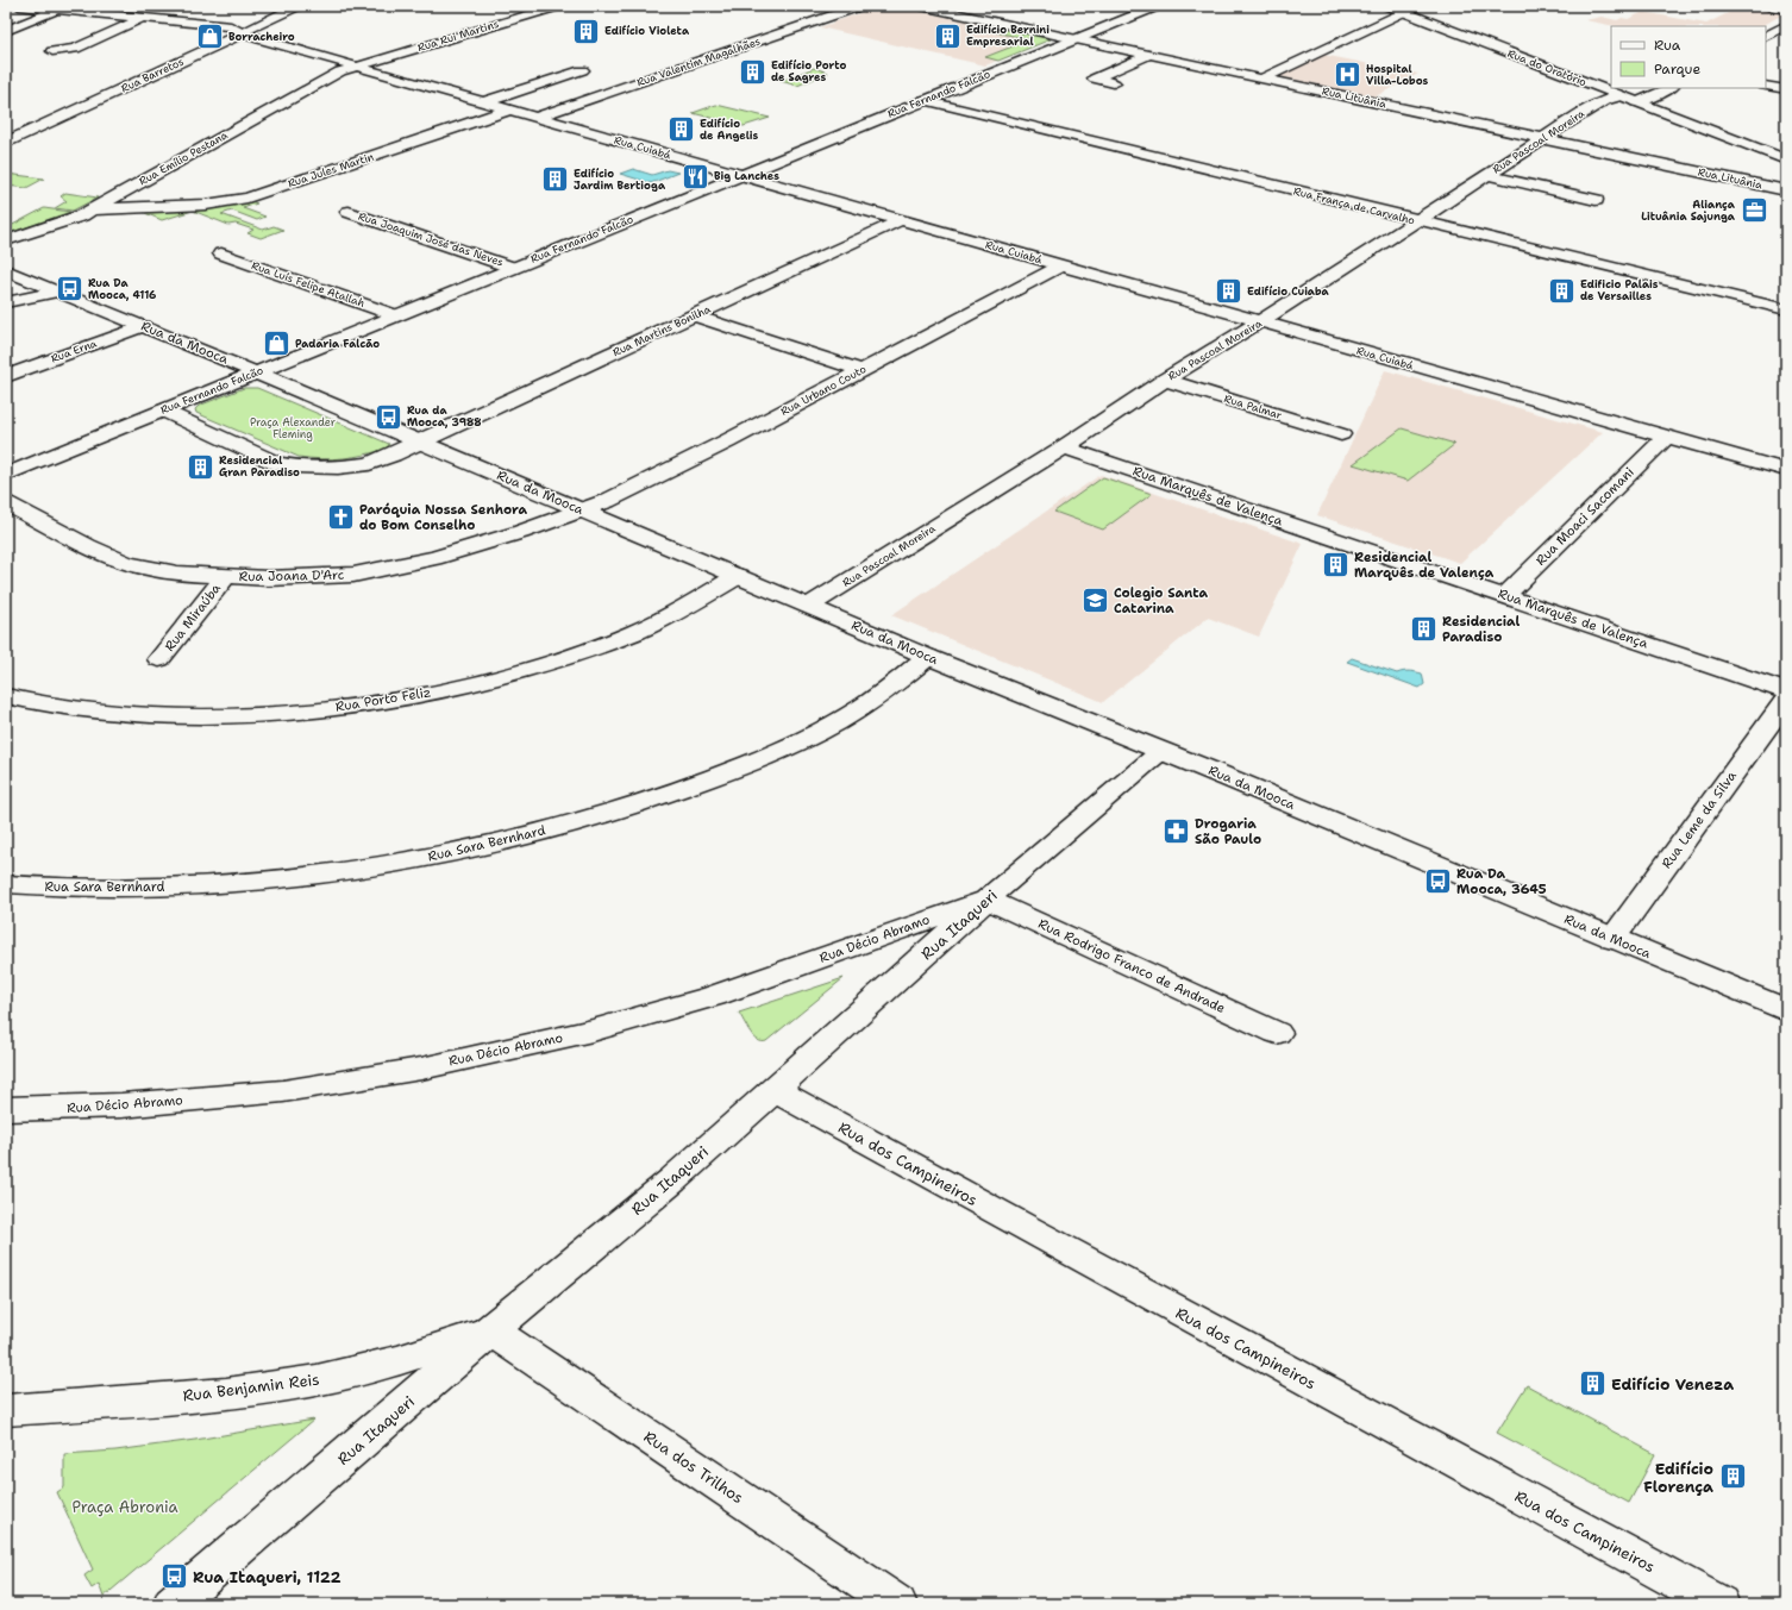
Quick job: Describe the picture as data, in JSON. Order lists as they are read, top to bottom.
{
  "streets": {
    "street": [
      "Rua Rui Martins",
      "Rua Valentim Magalhães",
      "Rua do Oratório",
      "Rua Barretos",
      "Rua Fernando Falcão",
      "Rua Lituânia",
      "Rua Pascoal Moreira",
      "Rua Cuiabá",
      "Rua Emílio Pestana",
      "Rua Jules Martin",
      "Rua França de Carvalho",
      "Rua Joaquim José das Neves",
      "Rua Luís Felipe Atallah",
      "Rua Martins Bonilha",
      "Rua da Mooca",
      "Rua Erna",
      "Rua Urbano Couto",
      "Rua Palmar",
      "Rua Marquês de Valença",
      "Rua Moaci Sacomani",
      "Rua Joana D'Arc",
      "Rua Miraúba",
      "Rua Porto Feliz",
      "Rua Leme da Silva",
      "Rua Sara Bernhard",
      "Rua Itaqueri",
      "Rua Décio Abramo",
      "Rua Rodrigo Franco de Andrade",
      "Rua dos Campineiros",
      "Rua Benjamin Reis",
      "Rua dos Trilhos"
    ]
  },
  "crossings": [
    ["Rua Rui Martins", "Rua Cuiabá"],
    ["Rua Rui Martins", "Rua Emílio Pestana"],
    ["Rua Valentim Magalhães", "Rua Cuiabá"],
    ["Rua do Oratório", "Rua Pascoal Moreira"],
    ["Rua Barretos", "Rua Cuiabá"],
    ["Rua Fernando Falcão", "Rua Lituânia"],
    ["Rua Fernando Falcão", "Rua Cuiabá"],
    ["Rua Fernando Falcão", "Rua França de Carvalho"],
    ["Rua Fernando Falcão", "Rua Joaquim José das Neves"],
    ["Rua Fernando Falcão", "Rua Luís Felipe Atallah"],
    ["Rua Fernando Falcão", "Rua Martins Bonilha"],
    ["Rua Fernando Falcão", "Rua da Mooca"],
    ["Rua Lituânia", "Rua Pascoal Moreira"],
    ["Rua Pascoal Moreira", "Rua Cuiabá"],
    ["Rua Pascoal Moreira", "Rua França de Carvalho"],
    ["Rua Pascoal Moreira", "Rua da Mooca"],
    ["Rua Pascoal Moreira", "Rua Palmar"],
    ["Rua Pascoal Moreira", "Rua Marquês de Valença"],
    ["Rua Cuiabá", "Rua Emílio Pestana"],
    ["Rua Cuiabá", "Rua Jules Martin"],
    ["Rua Cuiabá", "Rua Martins Bonilha"],
    ["Rua Cuiabá", "Rua Urbano Couto"],
    ["Rua Cuiabá", "Rua Moaci Sacomani"],
    ["Rua Emílio Pestana", "Rua Jules Martin"],
    ["Rua Martins Bonilha", "Rua da Mooca"],
    ["Rua da Mooca", "Rua Erna"],
    ["Rua da Mooca", "Rua Urbano Couto"],
    ["Rua da Mooca", "Rua Joana D'Arc"],
    ["Rua da Mooca", "Rua Porto Feliz"],
    ["Rua da Mooca", "Rua Leme da Silva"],
    ["Rua da Mooca", "Rua Sara Bernhard"],
    ["Rua da Mooca", "Rua Itaqueri"],
    ["Rua Urbano Couto", "Rua Joana D'Arc"],
    ["Rua Marquês de Valença", "Rua Moaci Sacomani"],
    ["Rua Joana D'Arc", "Rua Miraúba"],
    ["Rua Itaqueri", "Rua Décio Abramo"],
    ["Rua Itaqueri", "Rua Rodrigo Franco de Andrade"],
    ["Rua Itaqueri", "Rua dos Campineiros"],
    ["Rua Itaqueri", "Rua Benjamin Reis"],
    ["Rua Itaqueri", "Rua dos Trilhos"],
    ["Rua Décio Abramo", "Rua Rodrigo Franco de Andrade"],
    ["Rua Benjamin Reis", "Rua dos Trilhos"]
  ],
  "parks": ["Praça Alexander Fleming", "Praça Abronia"],
  "places": {
    "building": [
      "Edifício Violeta",
      "Edifício Bernini Empresarial",
      "Edifício Porto de Sagres",
      "Edifício de Angelis",
      "Edifício Jardim Bertioga",
      "Edificio Palais de Versailles",
      "Edifício Cuiaba",
      "Residencial Gran Paradiso",
      "Residencial Marquês de Valença",
      "Residencial Paradiso",
      "Edifício Veneza",
      "Edifício Florença"
    ],
    "shop": ["Borracheiro", "Padaria Falcão"],
    "hospital": ["Hospital Villa-Lobos"],
    "restaurant": ["Big Lanches"],
    "office": ["Aliança Lituânia Sajunga"],
    "bus stop": [
      "Rua Da Mooca, 4116",
      "Rua da Mooca, 3988",
      "Rua Da Mooca, 3645",
      "Rua Itaqueri, 1122"
    ],
    "church": ["Paróquia Nossa Senhora do Bom Conselho"],
    "school or university": ["Colegio Santa Catarina"],
    "pharmacy": ["Drogaria São Paulo"]
  },
  "legend": ["Rua", "Parque"]
}
